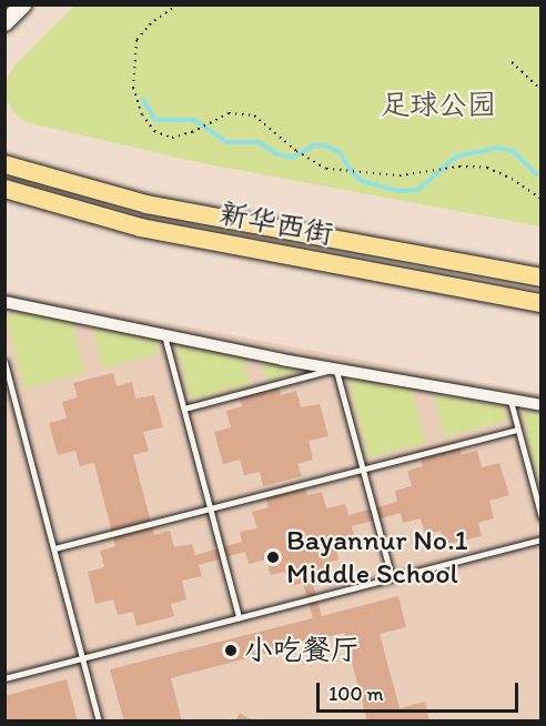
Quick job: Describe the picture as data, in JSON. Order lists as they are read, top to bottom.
{
  "streets": {
    "main road": ["新华西街"]
  },
  "parks": ["足球公园"],
  "places": ["Bayannur No.1 Middle School", "小吃餐厅"],
  "scale_bar": "100 m"
}
